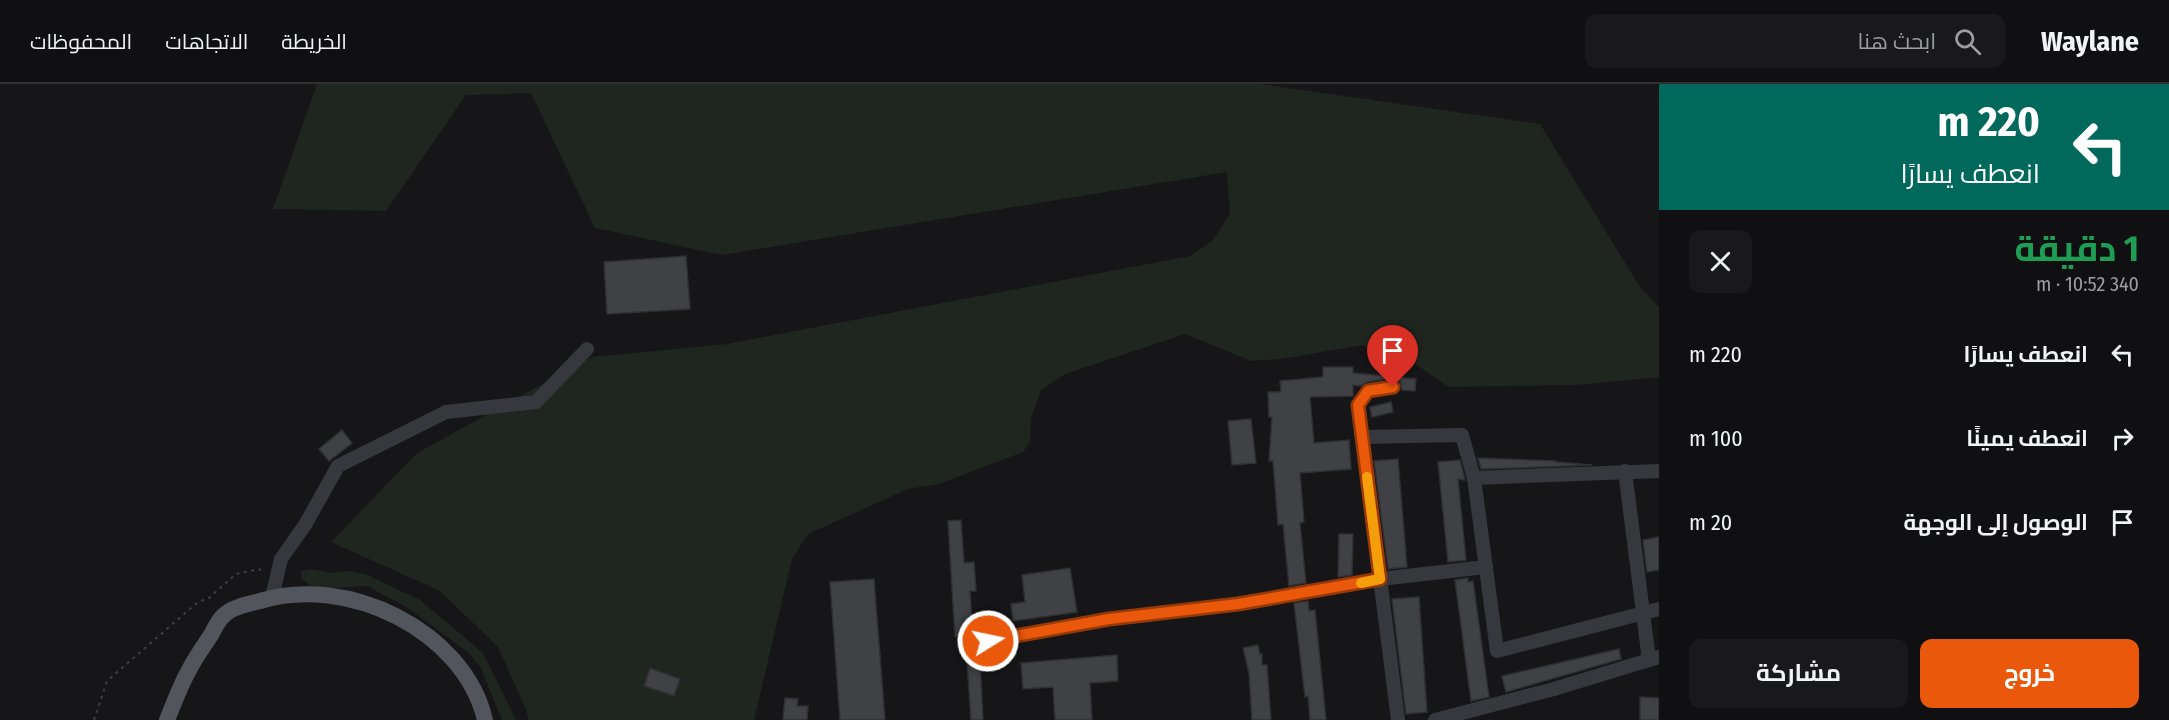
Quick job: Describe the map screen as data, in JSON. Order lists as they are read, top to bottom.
{
  "page": {
    "header": "Waylane",
    "search": "ابحث هنا",
    "nav": ["الخريطة", "الاتجاهات", "المحفوظات"],
    "turn": ["220 m", "انعطف يسارًا"],
    "heading": ["1 دقيقة", "340 m · 10:52"],
    "list": [
      {
        "name": "انعطف يسارًا",
        "value": "220 m"
      },
      {
        "name": "انعطف يمينًا",
        "value": "100 m"
      },
      {
        "name": "الوصول إلى الوجهة",
        "value": "20 m"
      }
    ],
    "buttons": ["خروج", "مشاركة"]
  }
}
